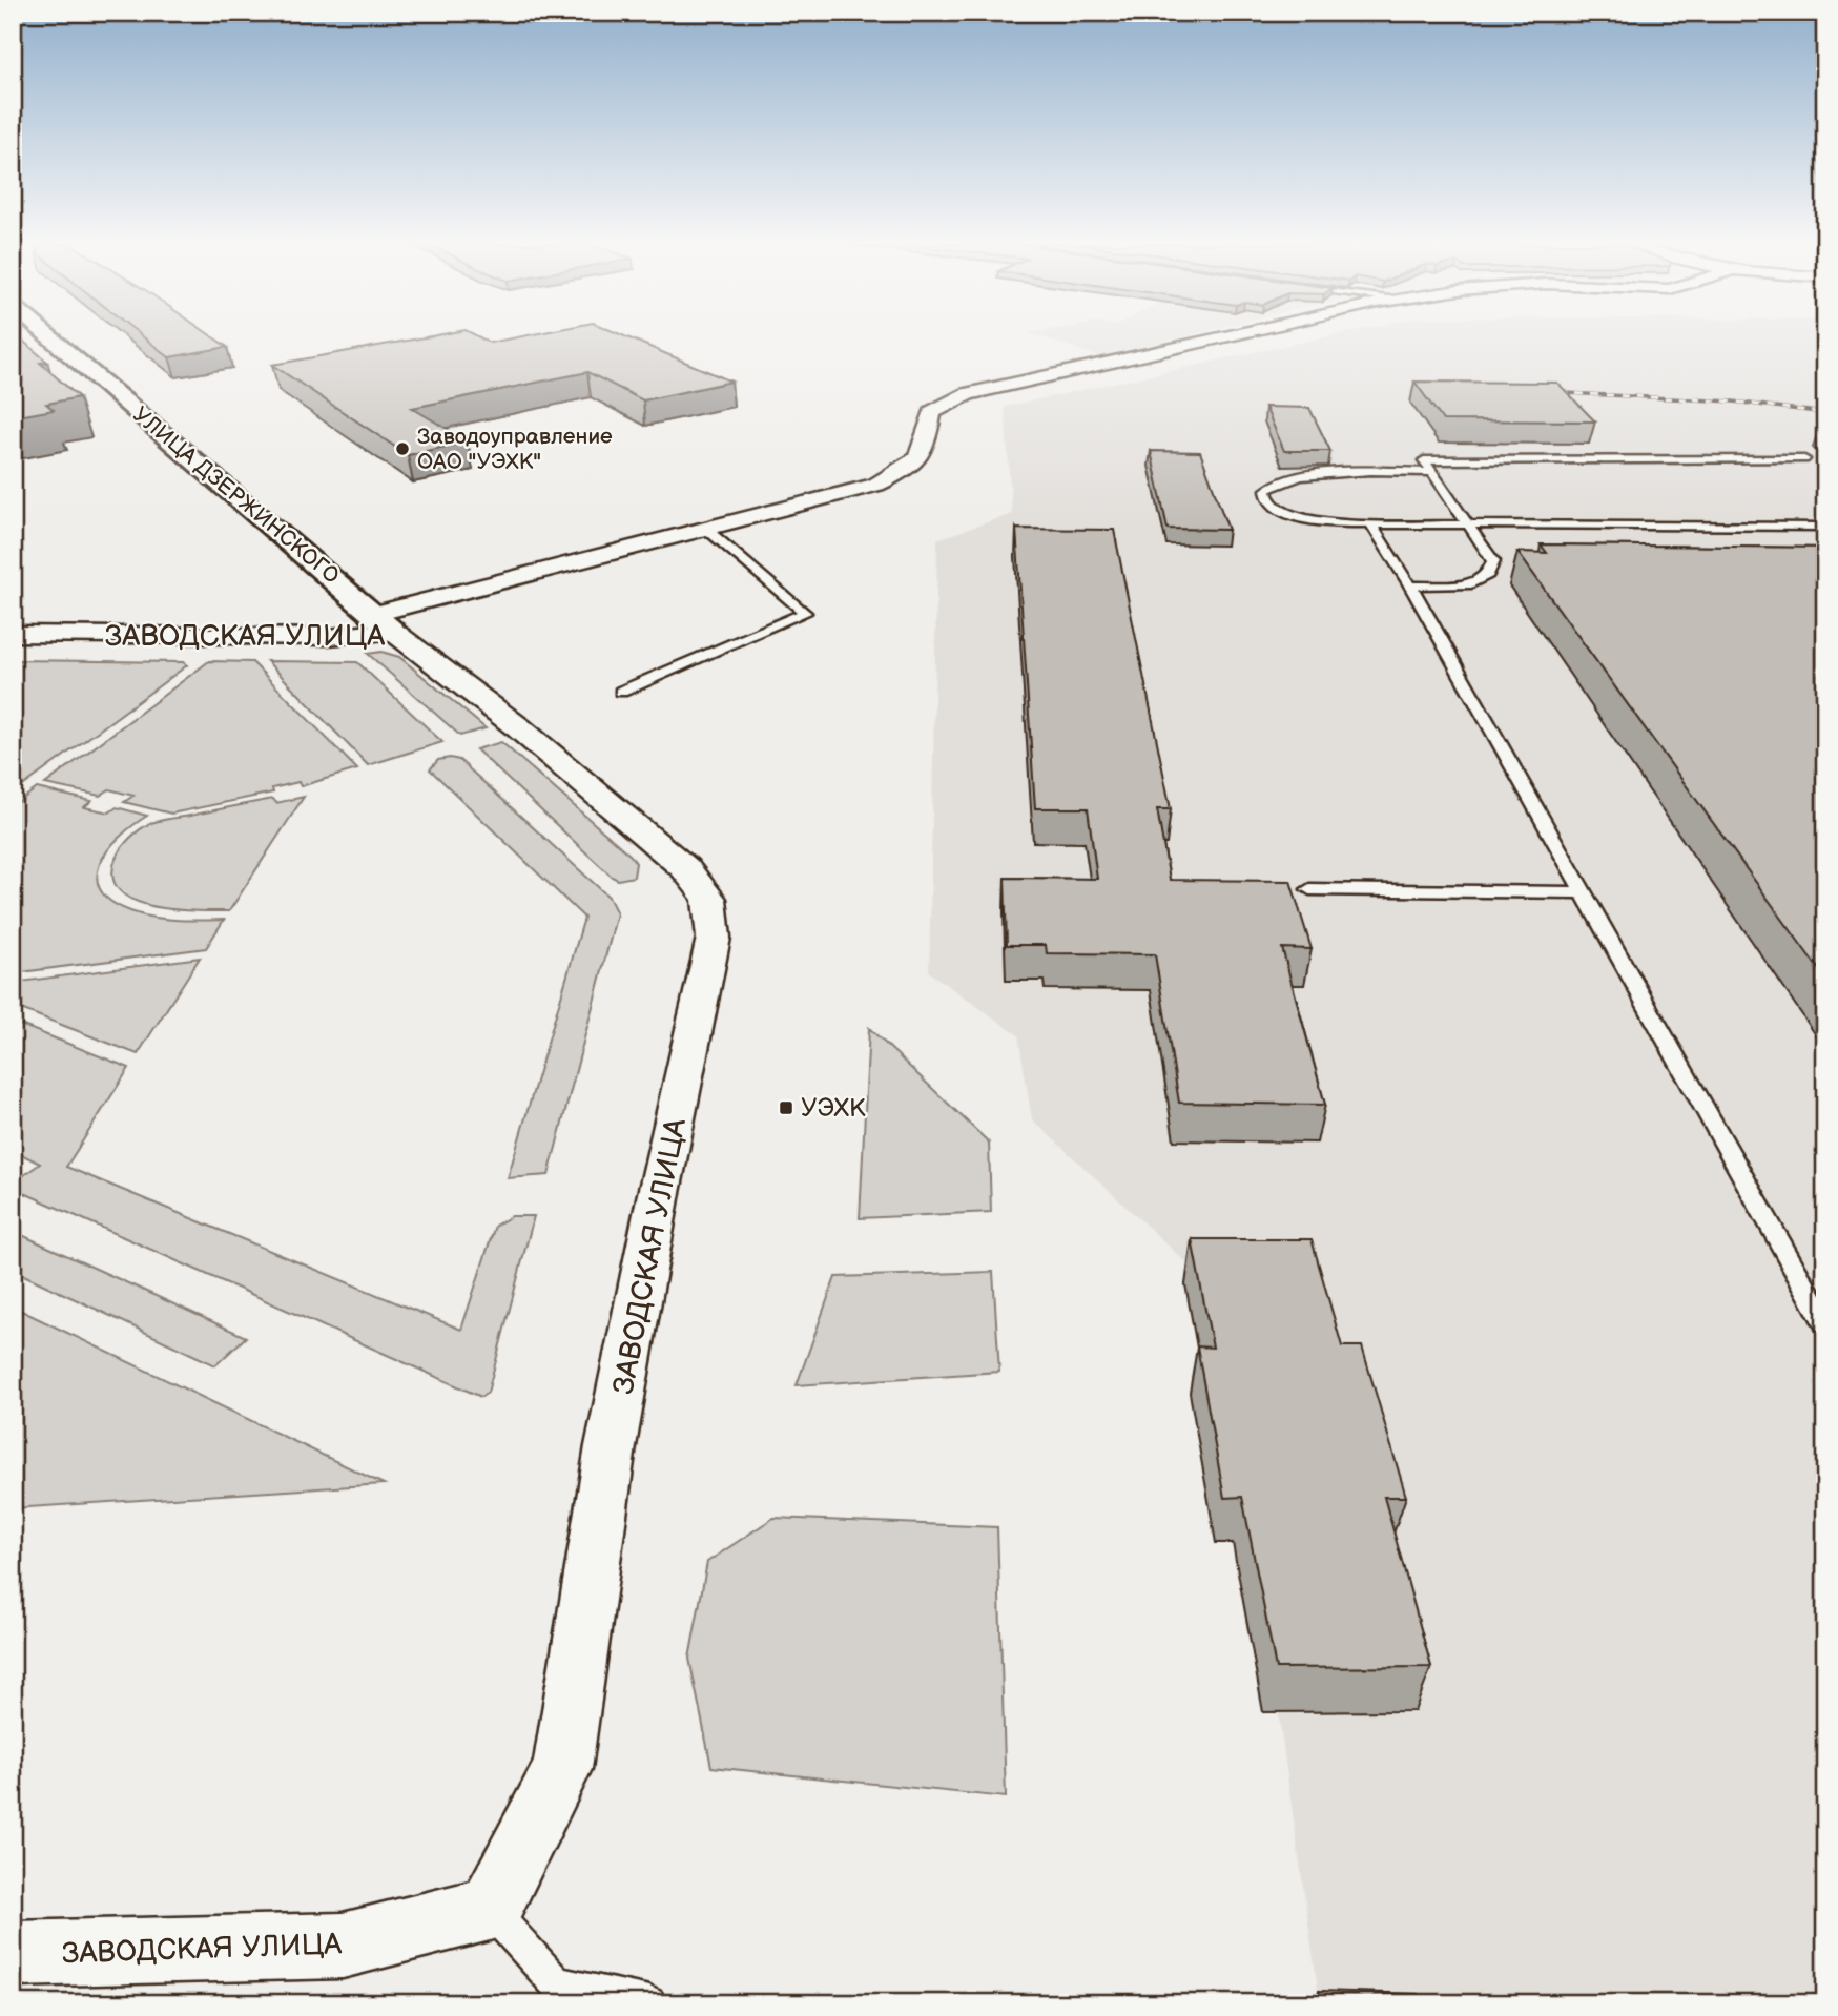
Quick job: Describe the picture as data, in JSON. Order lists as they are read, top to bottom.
{
  "streets": {
    "street": ["УЛИЦА ДЗЕРЖИНСКОГО", "ЗАВОДСКАЯ УЛИЦА"]
  },
  "crossings": [
    ["УЛИЦА ДЗЕРЖИНСКОГО", "ЗАВОДСКАЯ УЛИЦА"]
  ],
  "places": {
    "other": ["Заводоуправление ОАО \"УЭХК\""],
    "transit": ["УЭХК"]
  }
}
